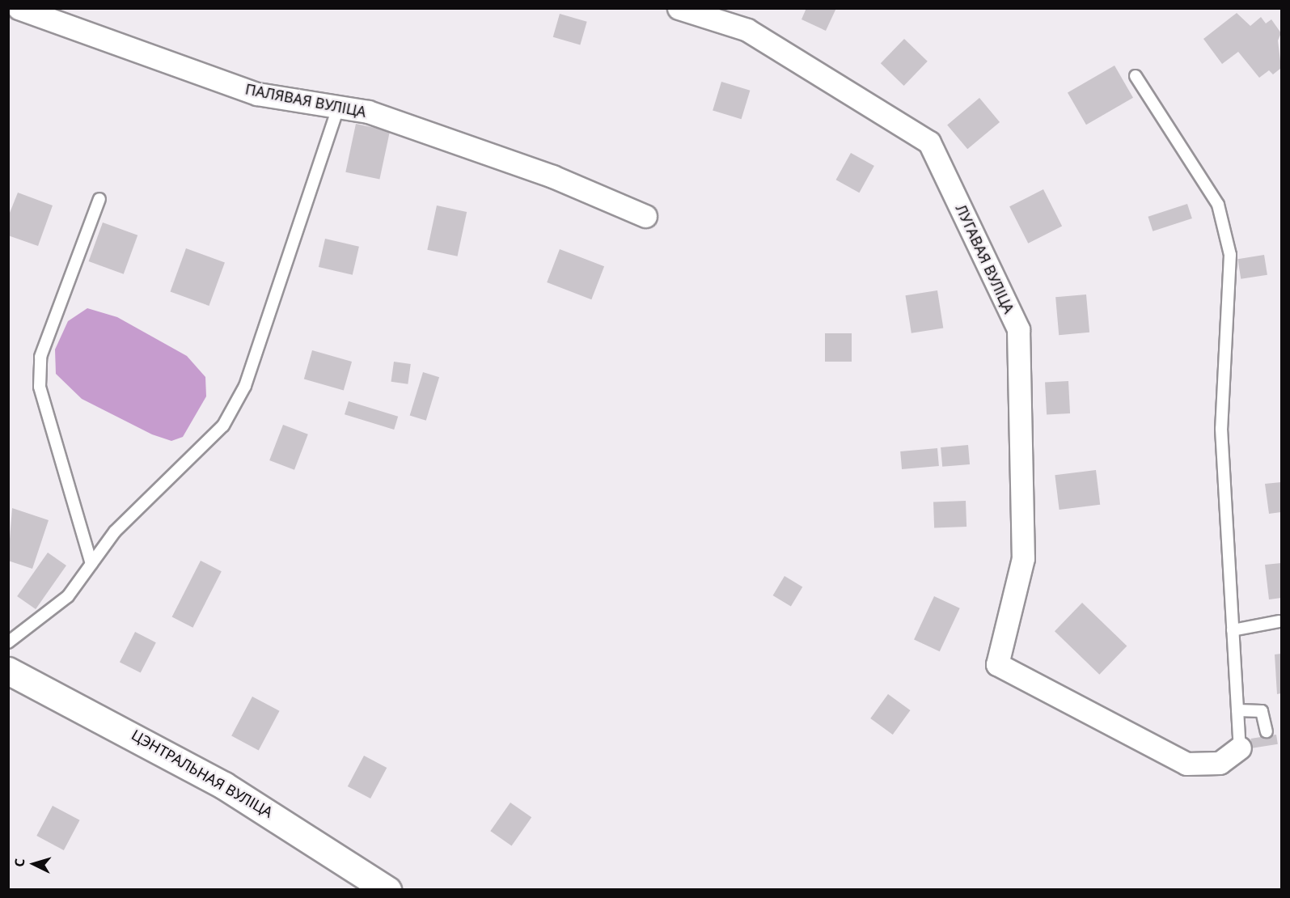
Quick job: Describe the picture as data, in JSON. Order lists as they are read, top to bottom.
{
  "streets": {
    "street": ["ПАЛЯВАЯ ВУЛІЦА", "ЛУГАВАЯ ВУЛІЦА", "ЦЭНТРАЛЬНАЯ ВУЛІЦА"]
  },
  "north": "left"
}
